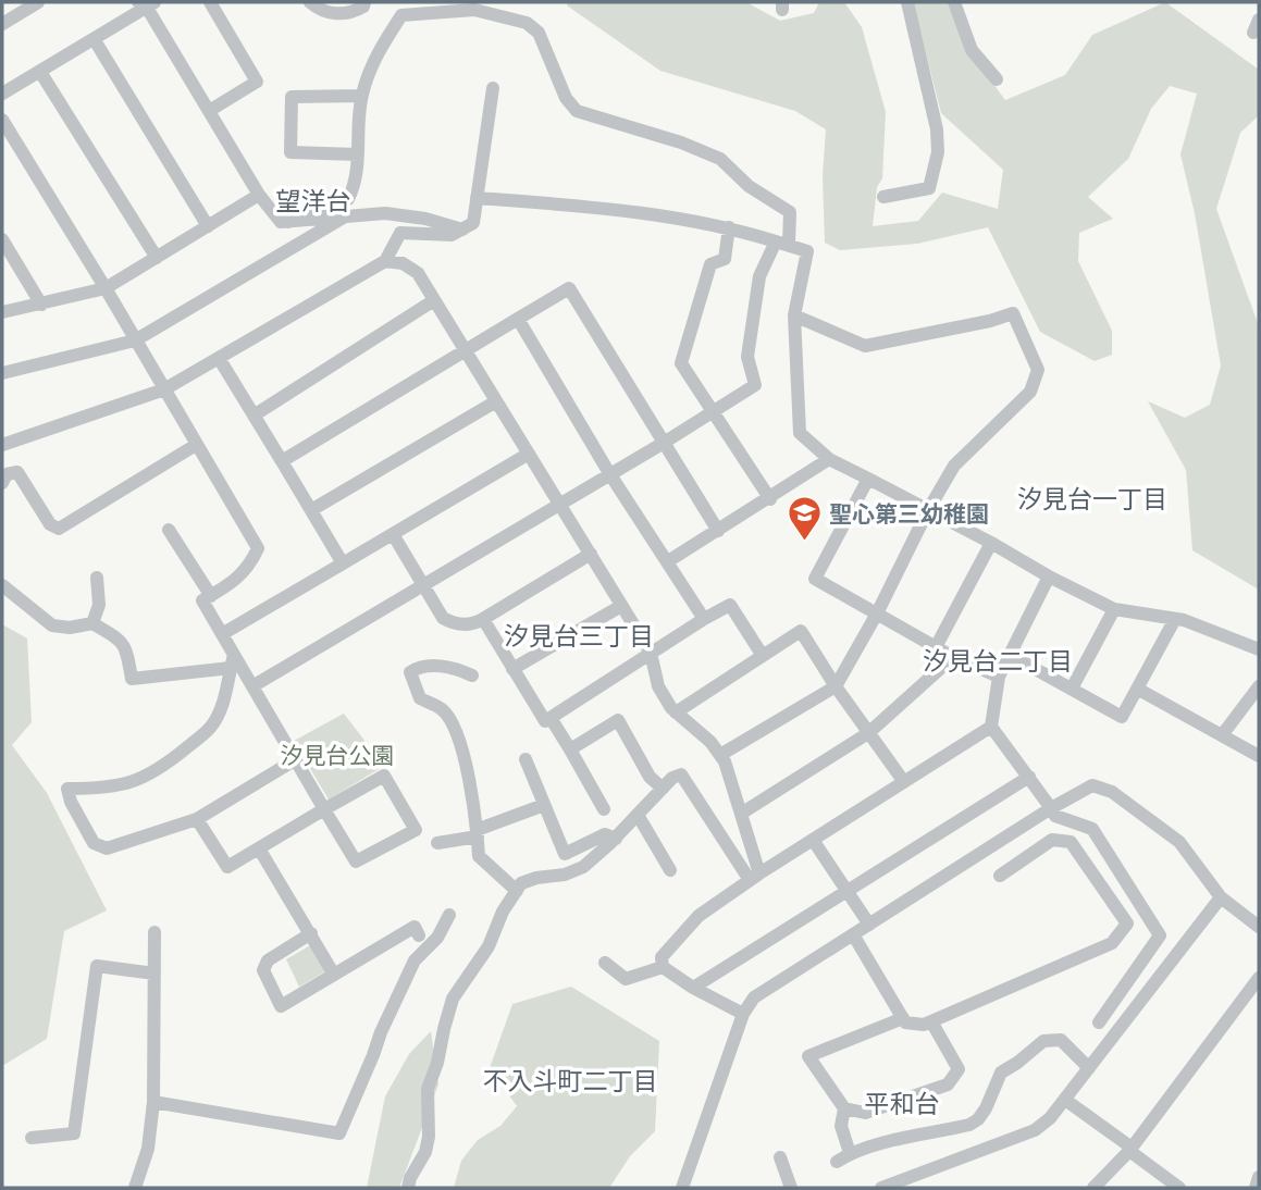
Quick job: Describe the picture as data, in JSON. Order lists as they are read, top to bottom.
{
  "districts": [
    "望洋台",
    "汐見台一丁目",
    "汐見台三丁目",
    "汐見台二丁目",
    "不入斗町二丁目",
    "平和台"
  ],
  "parks": ["汐見台公園"],
  "places": {
    "school or university": ["聖心第三幼稚園"]
  }
}
